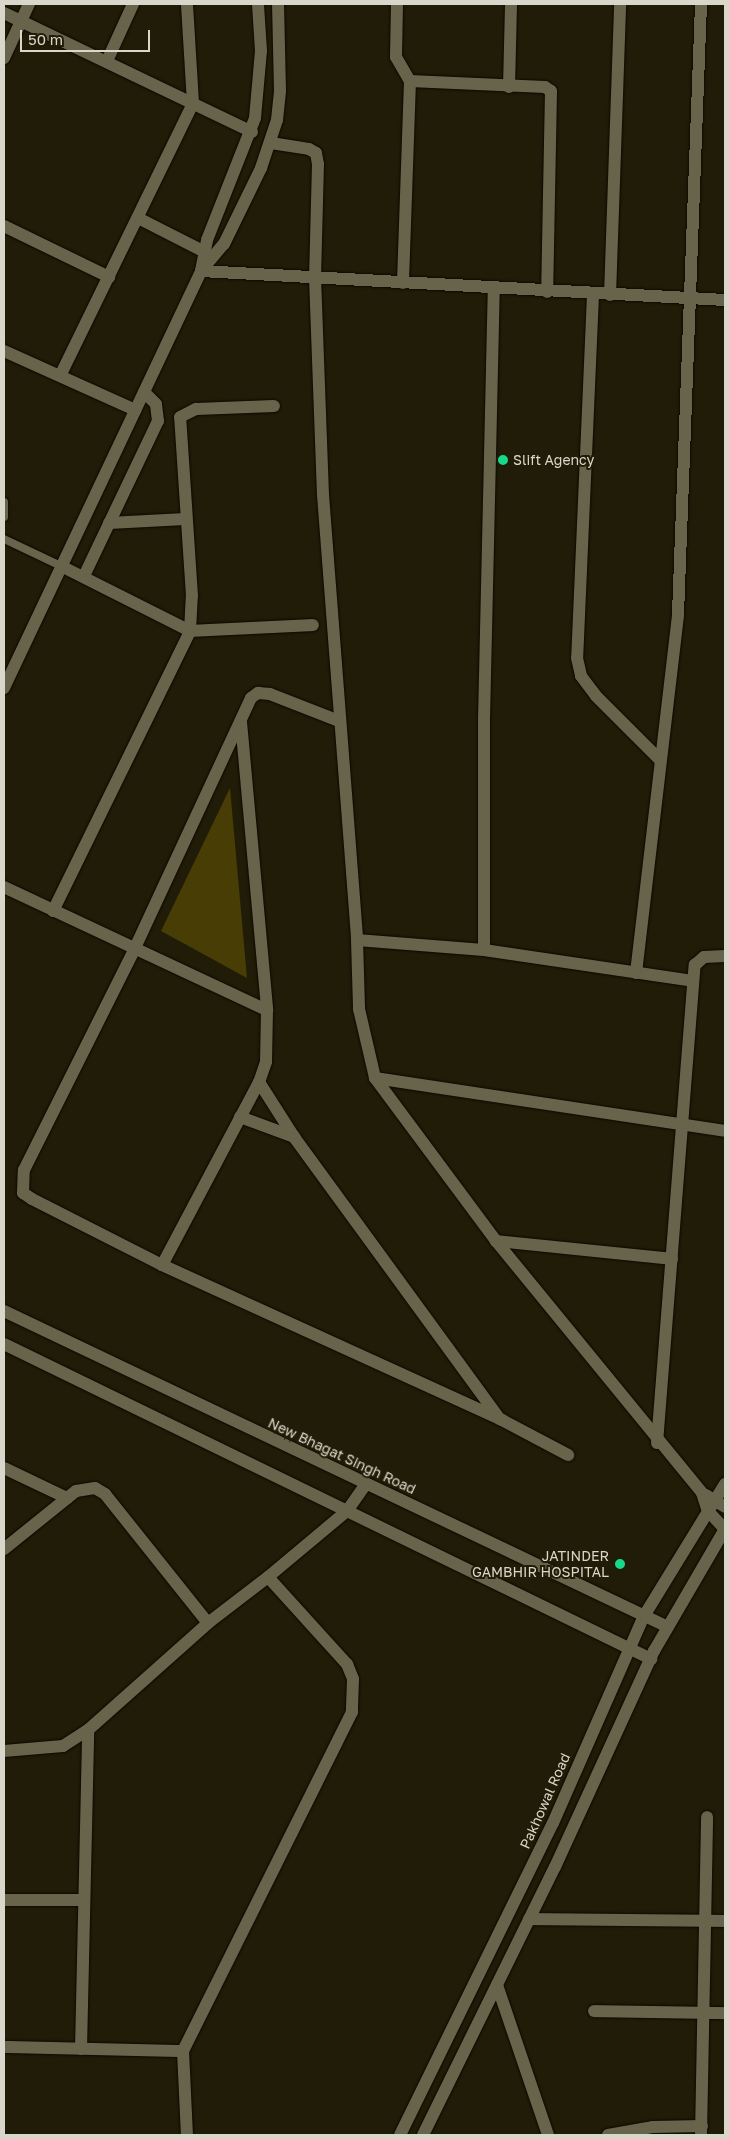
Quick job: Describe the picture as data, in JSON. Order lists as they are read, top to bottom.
{
  "streets": {
    "street": ["New Bhagat Singh Road", "Pakhowal Road"]
  },
  "crossings": [
    ["New Bhagat Singh Road", "Pakhowal Road"]
  ],
  "places": ["Slift Agency", "JATINDER GAMBHIR HOSPITAL"],
  "scale_bar": "50 m"
}
